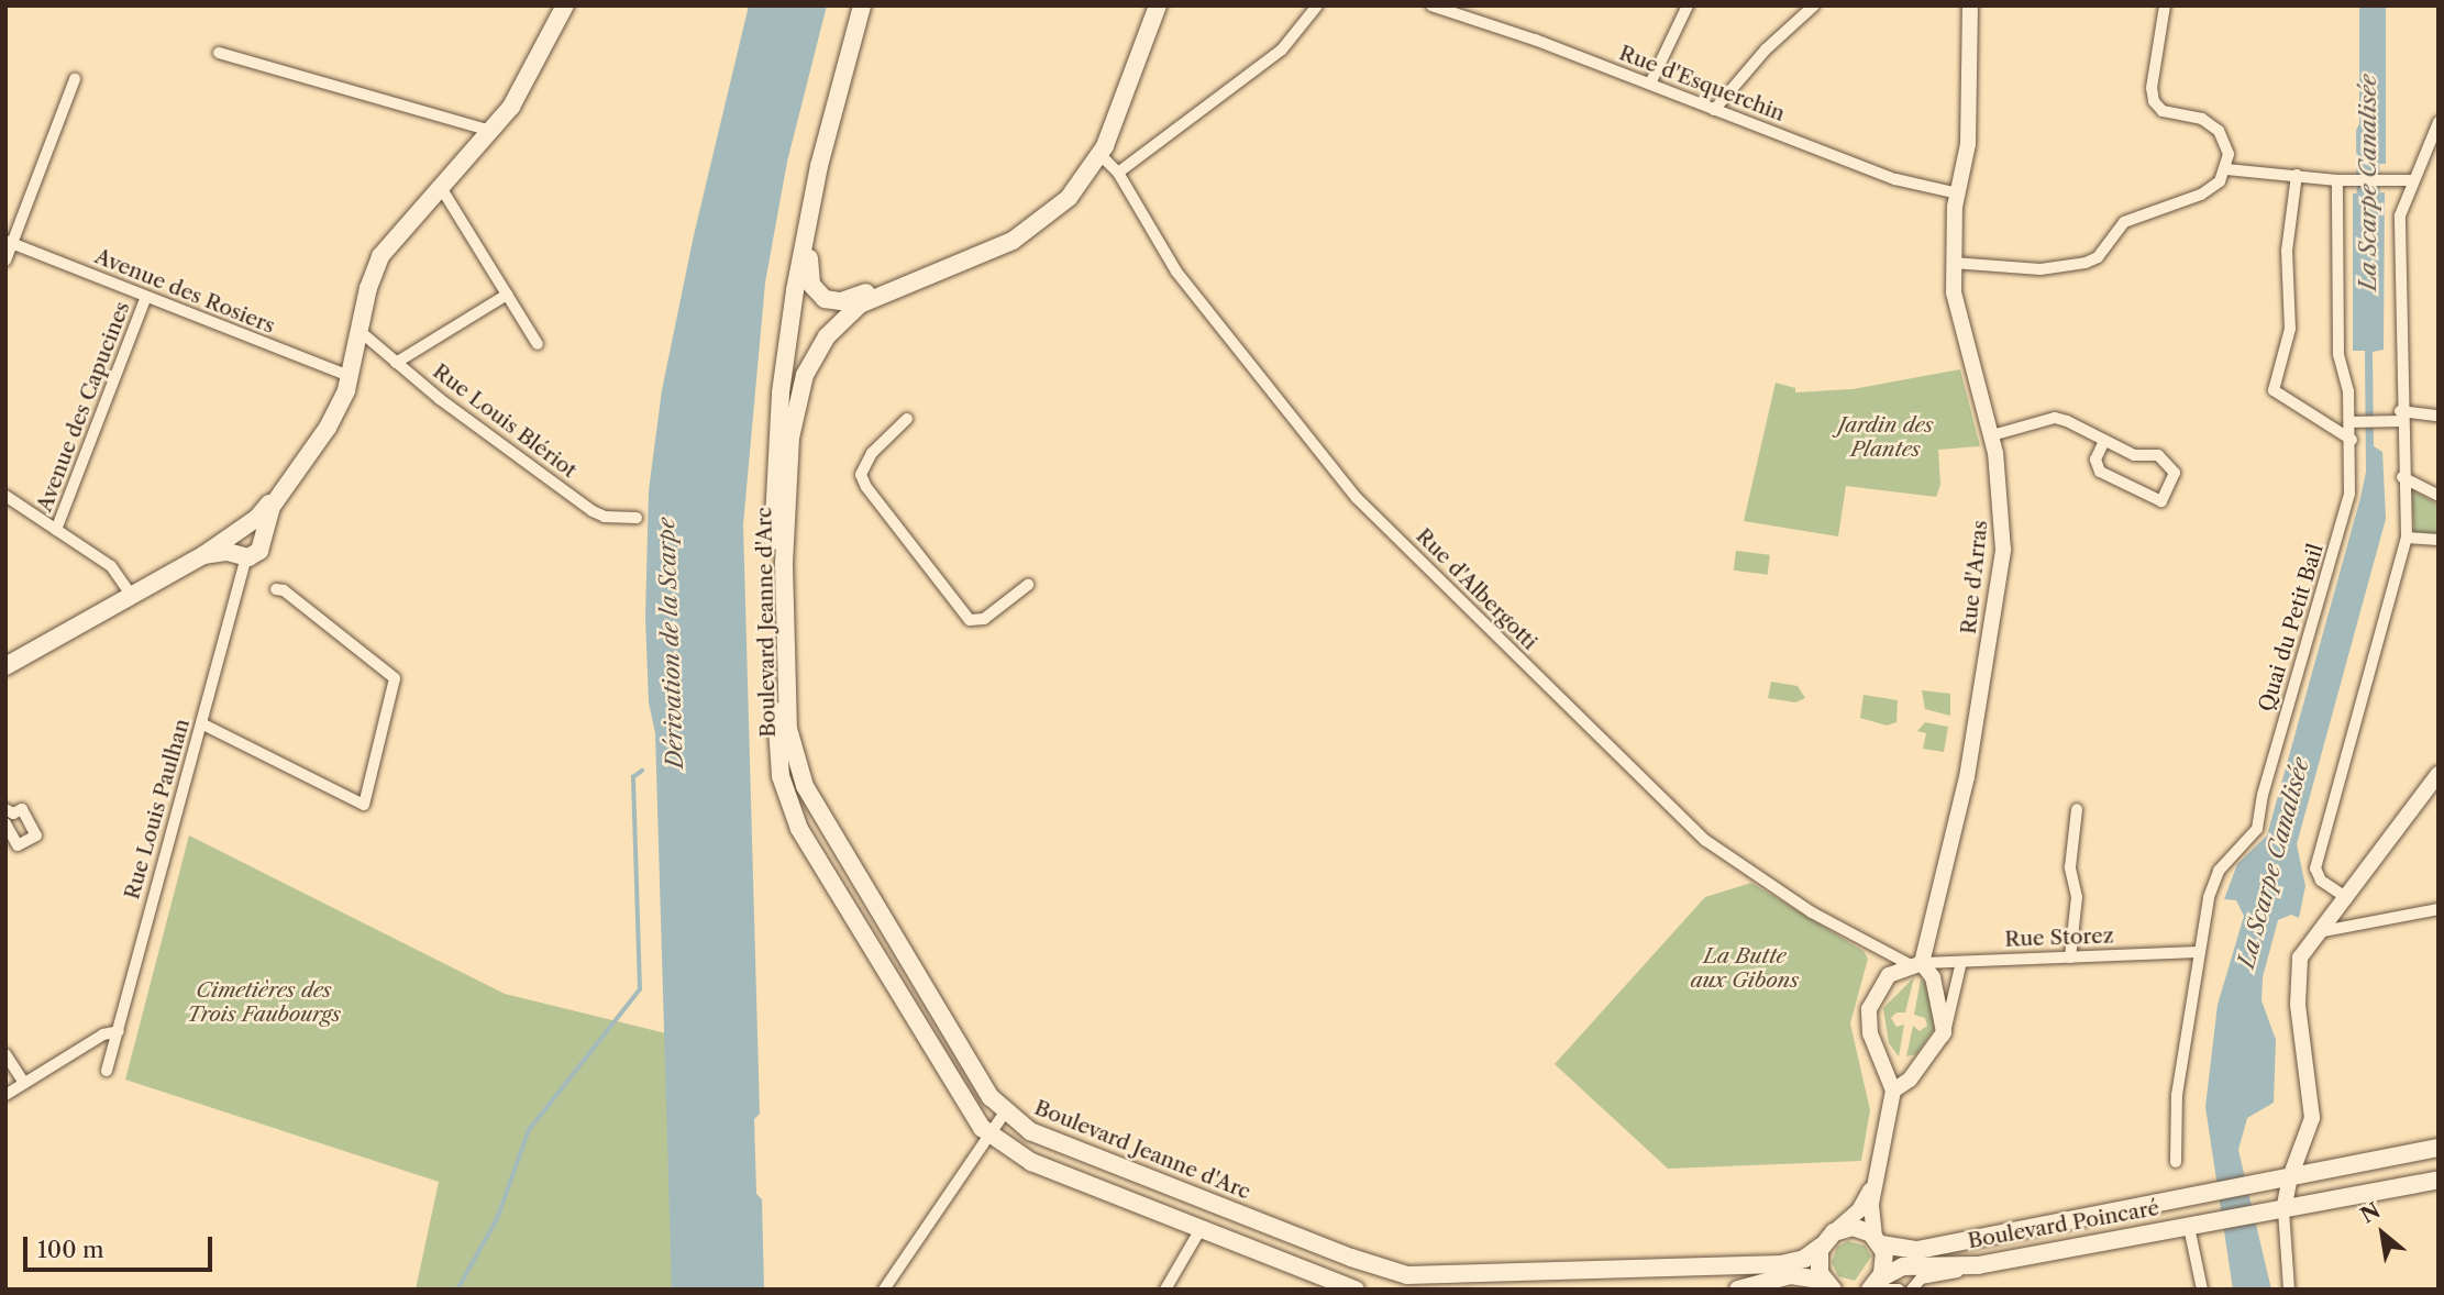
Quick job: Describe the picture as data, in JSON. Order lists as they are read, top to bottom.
{
  "streets": {
    "main road": ["Boulevard Jeanne d'Arc", "Boulevard Poincaré"],
    "street": [
      "Rue d'Esquerchin",
      "Avenue des Rosiers",
      "Avenue des Capucines",
      "Rue Louis Blériot",
      "Rue d'Arras",
      "Rue d'Albergotti",
      "Quai du Petit Bail",
      "Rue Louis Paulhan",
      "Rue Storez"
    ]
  },
  "crossings": [
    ["Rue d'Esquerchin", "Rue d'Arras"],
    ["Avenue des Rosiers", "Avenue des Capucines"],
    ["Rue d'Arras", "Rue d'Albergotti"],
    ["Rue d'Arras", "Rue Storez"],
    ["Rue d'Albergotti", "Boulevard Jeanne d'Arc"],
    ["Rue d'Albergotti", "Rue Storez"],
    ["Quai du Petit Bail", "Rue Storez"]
  ],
  "water": ["La Scarpe Canalisée", "Dérivation de la Scarpe"],
  "parks": ["Jardin des Plantes", "La Butte aux Gibons", "Cimetières des Trois Faubourgs"],
  "scale_bar": "100 m",
  "north": "top left"
}
